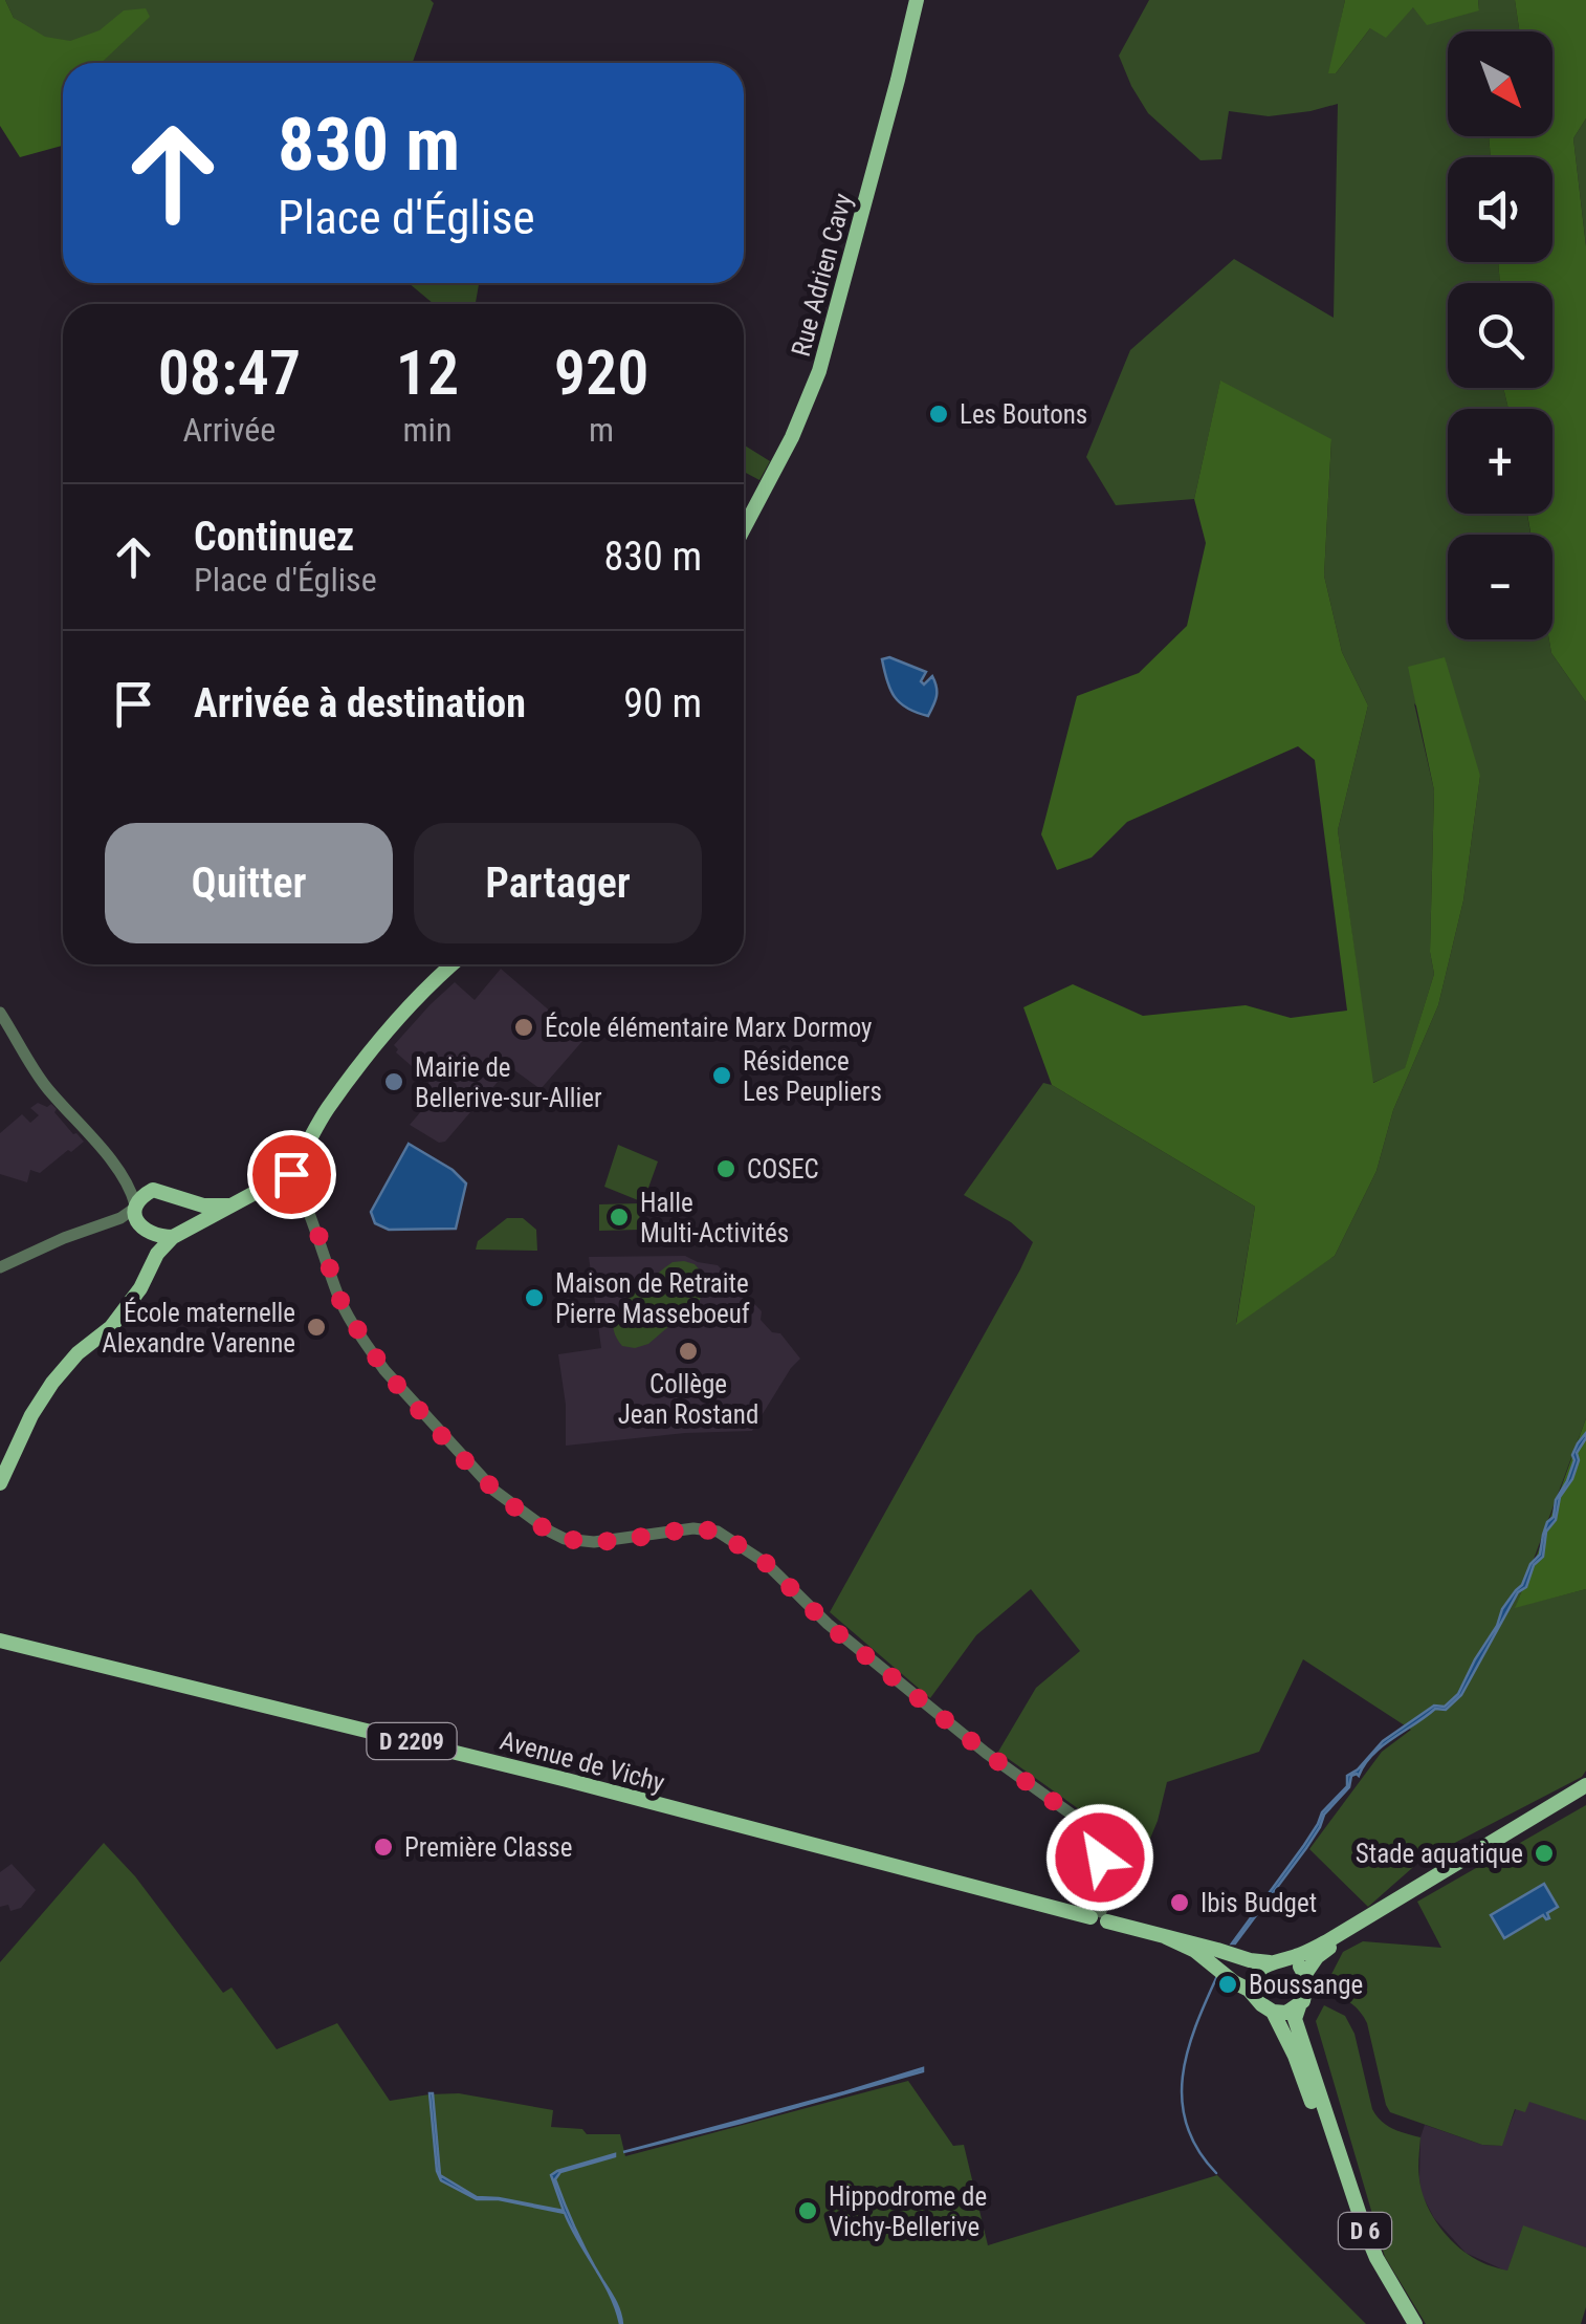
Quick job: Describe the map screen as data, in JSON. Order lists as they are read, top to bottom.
{
  "streets": {
    "main road": [
      "Rue Adrien Cavy",
      "D 2209",
      "Avenue de Vichy",
      "D 6"
    ]
  },
  "crossings": [
    ["Avenue de Vichy", "D 6"]
  ],
  "places": [
    "Les Boutons",
    "École élémentaire Marx Dormoy",
    "Résidence Les Peupliers",
    "Mairie de Bellerive-sur-Allier",
    "COSEC",
    "Halle Multi-Activités",
    "Maison de Retraite Pierre Masseboeuf",
    "École maternelle Alexandre Varenne",
    "Collège Jean Rostand",
    "Première Classe",
    "Stade aquatique",
    "Ibis Budget",
    "Boussange",
    "Hippodrome de Vichy-Bellerive"
  ],
  "north": "bottom right",
  "page": {
    "map_buttons": ["+", "−"],
    "turn": ["830 m", "Place d'Église"],
    "eta": [
      "08:47",
      "Arrivée",
      "12",
      "min",
      "920",
      "m"
    ],
    "list": [
      {
        "name": "Continuez",
        "note": "Place d'Église",
        "value": "830 m"
      },
      {
        "name": "Arrivée à destination",
        "value": "90 m"
      }
    ],
    "buttons": ["Quitter", "Partager"]
  }
}
